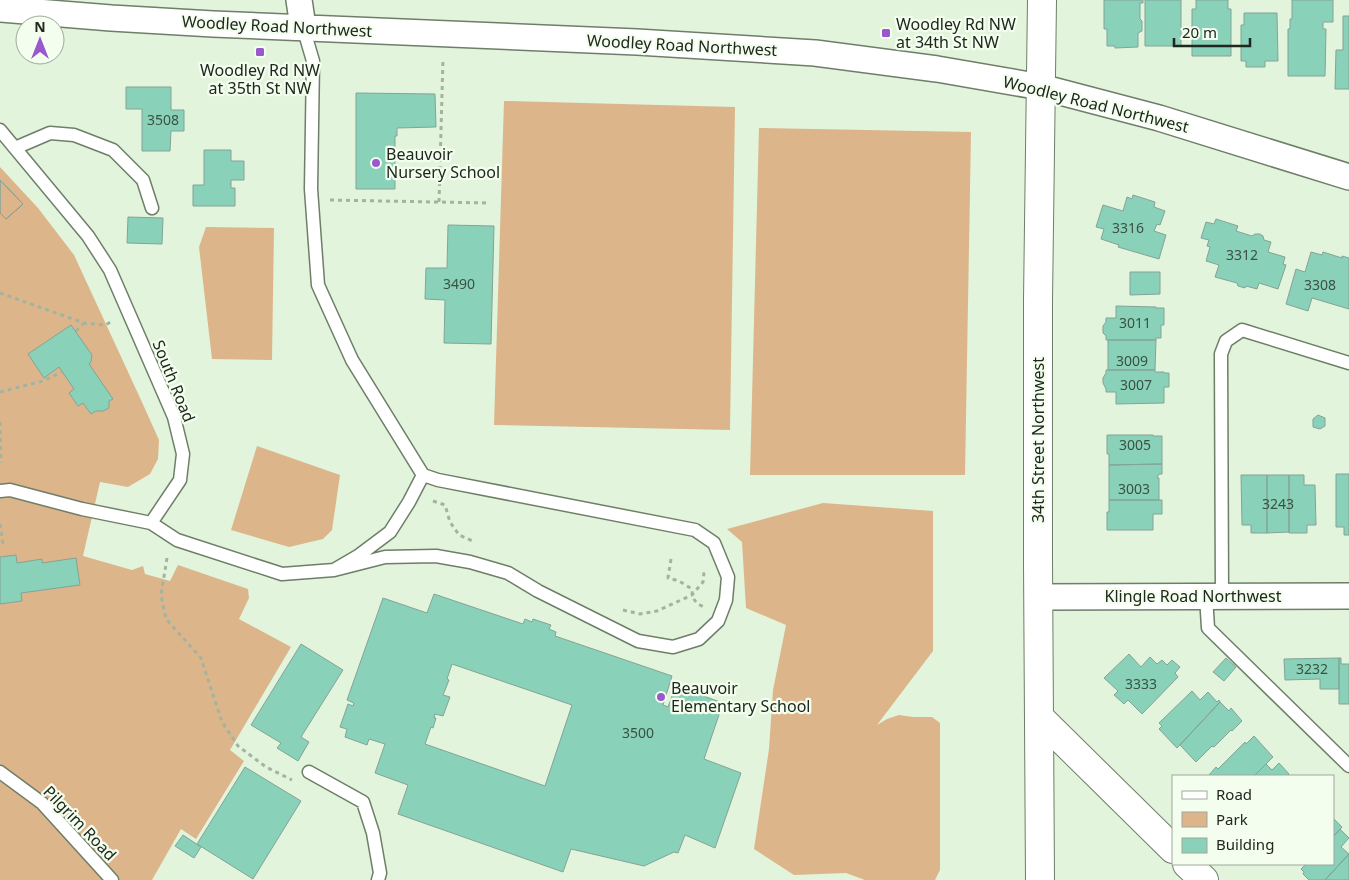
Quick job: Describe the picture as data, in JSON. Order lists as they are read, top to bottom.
{
  "streets": {
    "main road": ["34th Street Northwest"],
    "street": ["Woodley Road Northwest", "Klingle Road Northwest"],
    "lane": ["South Road", "Pilgrim Road"]
  },
  "crossings": [
    ["Woodley Road Northwest", "34th Street Northwest"],
    ["34th Street Northwest", "Klingle Road Northwest"]
  ],
  "places": {
    "transit": ["Woodley Rd NW at 34th St NW", "Woodley Rd NW at 35th St NW"],
    "other": ["Beauvoir Nursery School", "Beauvoir Elementary School"]
  },
  "house_numbers": [
    "3508",
    "3316",
    "3312",
    "3490",
    "3308",
    "3011",
    "3009",
    "3007",
    "3005",
    "3003",
    "3243",
    "3232",
    "3333",
    "3500"
  ],
  "legend": ["Road", "Park", "Building"],
  "scale_bar": "20 m",
  "north": "top"
}
